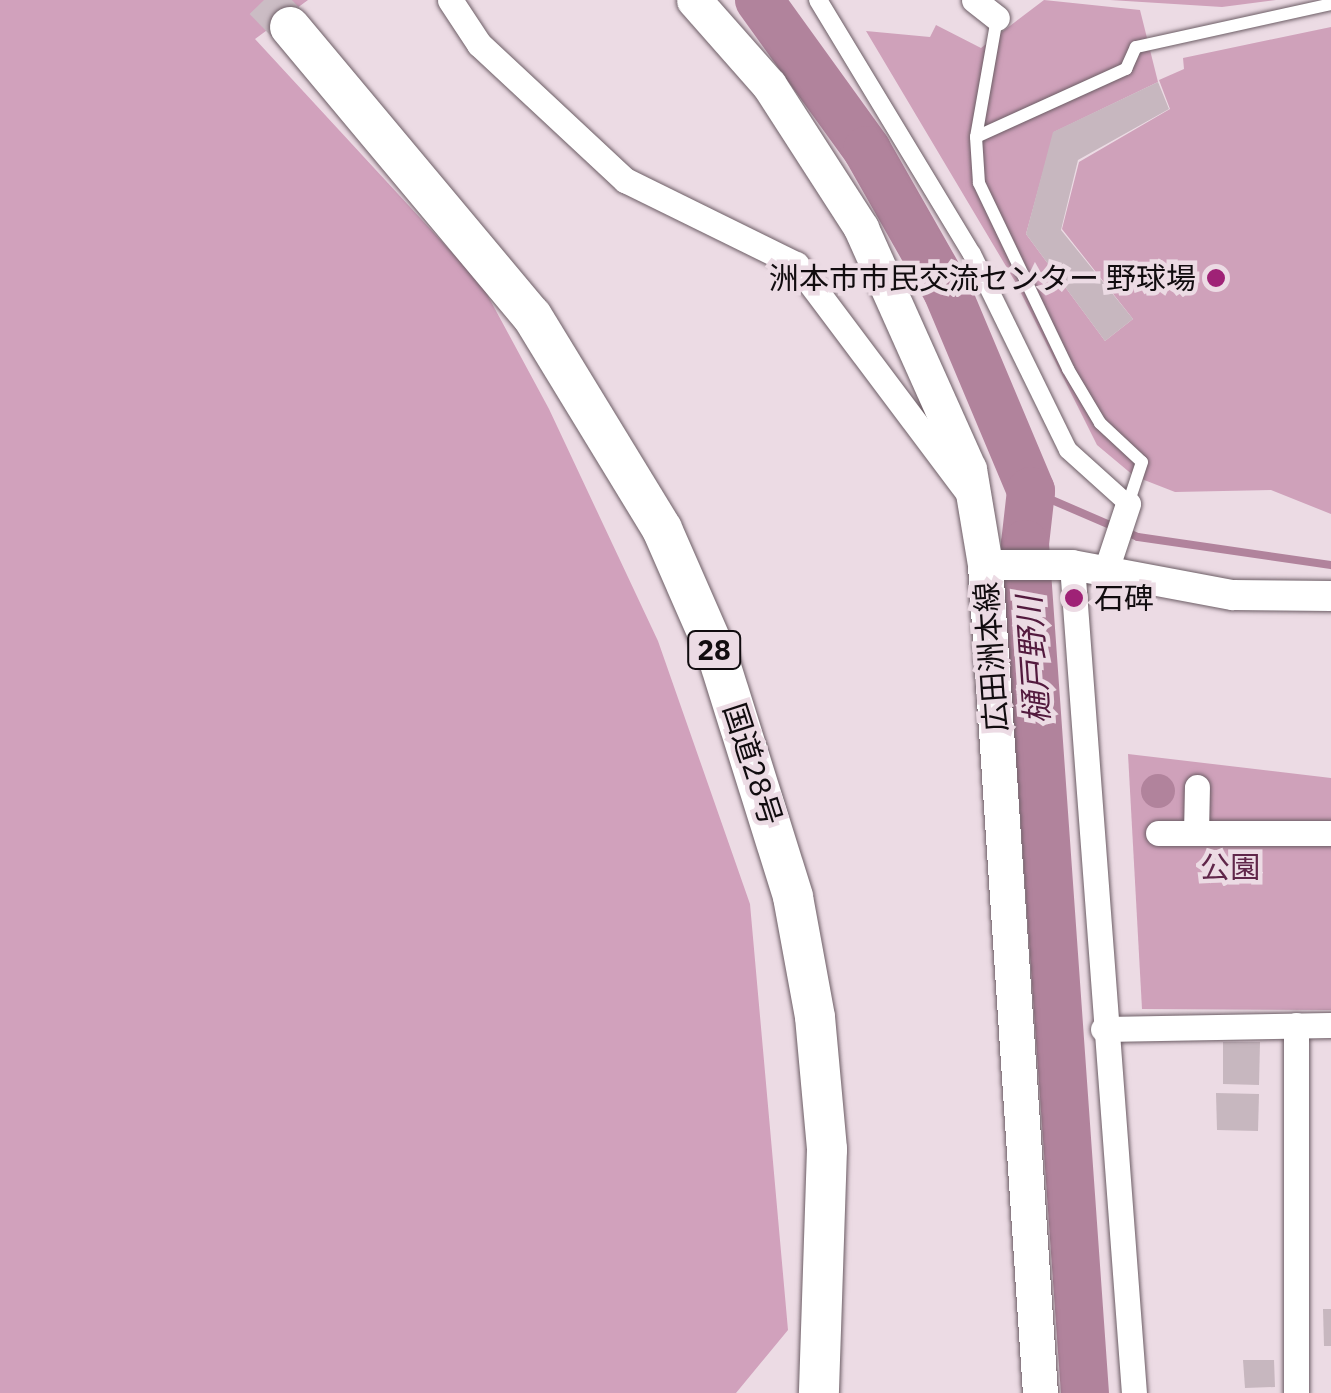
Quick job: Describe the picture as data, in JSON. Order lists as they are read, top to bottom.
{
  "streets": {
    "highway": ["28", "国道28号"],
    "main road": ["広田洲本線"]
  },
  "water": ["樋戸野川"],
  "parks": ["公園"],
  "places": ["洲本市市民交流センター 野球場", "石碑"]
}
